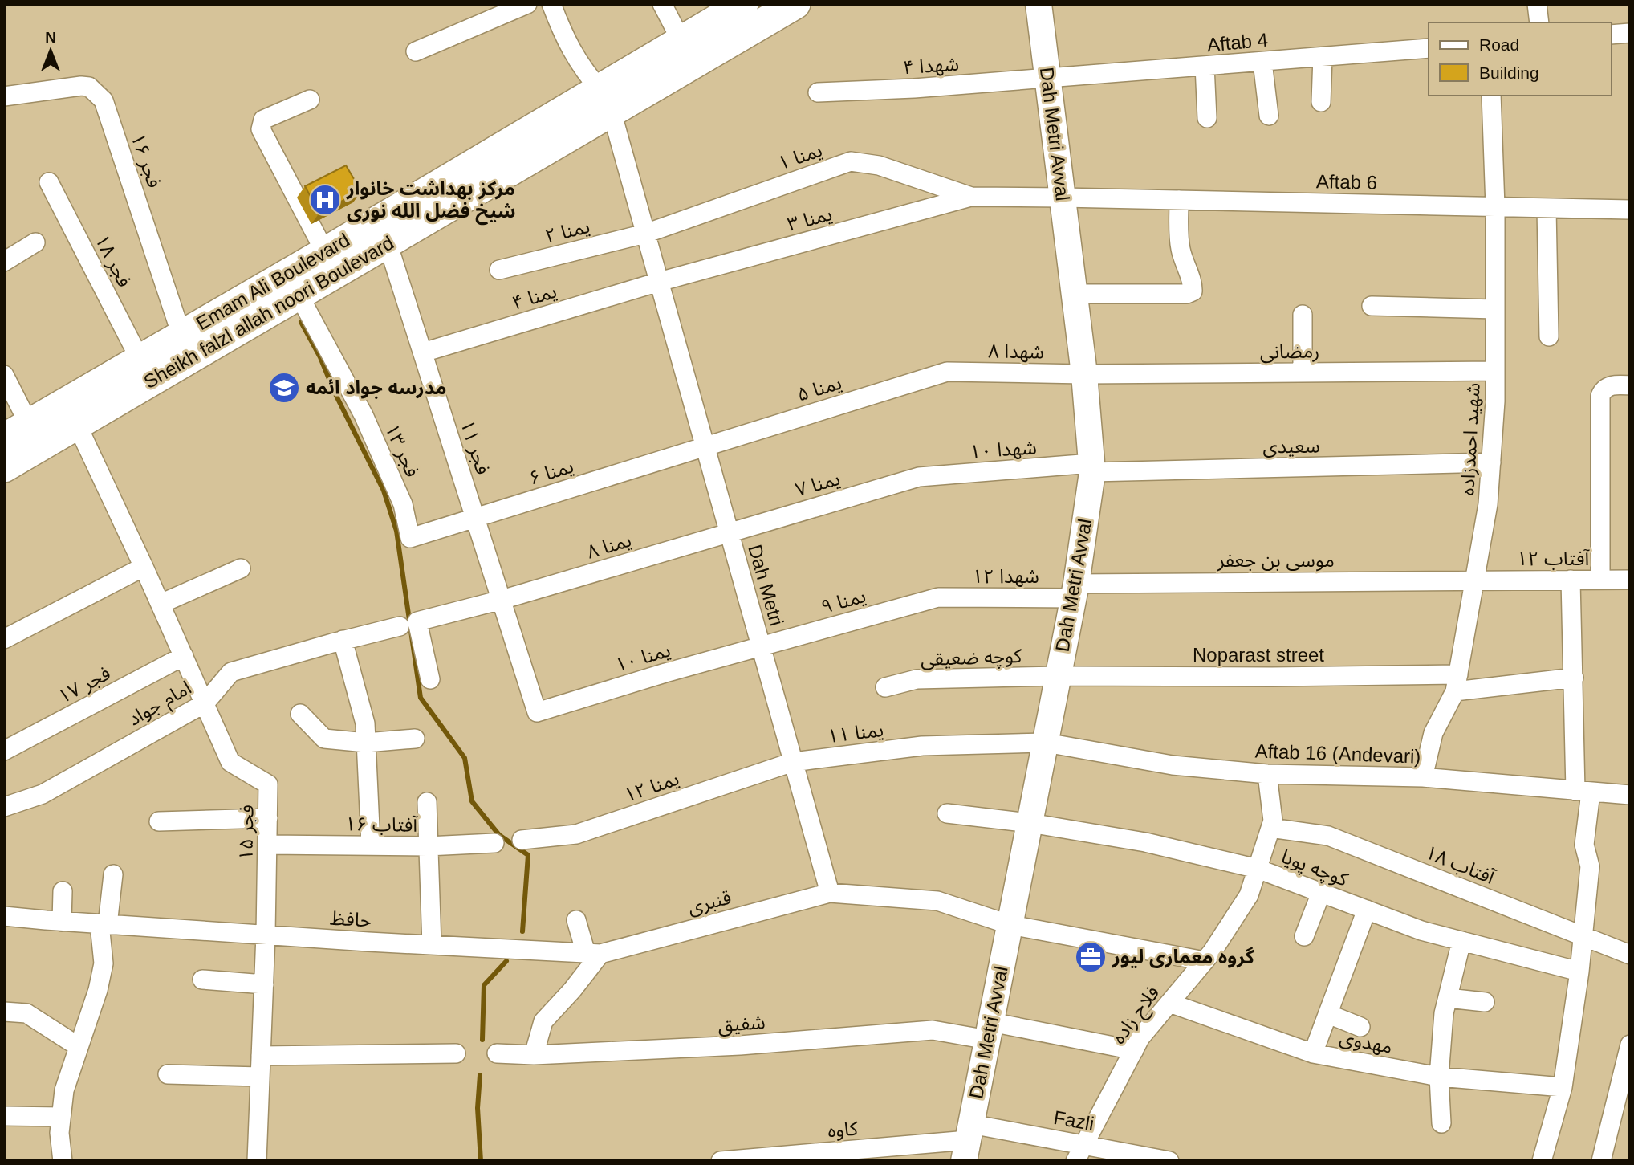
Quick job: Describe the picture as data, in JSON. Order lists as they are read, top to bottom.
{
  "streets": {
    "main road": ["Dah Metri Avval", "Emam Ali Boulevard", "Sheikh falzl allah noori Boulevard"],
    "street": [
      "Aftab 4",
      "شهدا ۴",
      "یمنا ۱",
      "فجر ۱۶",
      "Aftab 6",
      "یمنا ۳",
      "یمنا ۲",
      "فجر ۱۸",
      "یمنا ۴",
      "شهدا ۸",
      "رمضانی",
      "یمنا ۵",
      "شهید احمدزاده",
      "سعیدی",
      "فجر ۱۱",
      "شهدا ۱۰",
      "فجر ۱۳",
      "یمنا ۶",
      "یمنا ۷",
      "یمنا ۸",
      "آفتاب ۱۲",
      "موسی بن جعفر",
      "شهدا ۱۲",
      "Dah Metri",
      "یمنا ۹",
      "Noparast street",
      "یمنا ۱۰",
      "کوچه ضعیقی",
      "فجر ۱۷",
      "امام جواد",
      "یمنا ۱۱",
      "Aftab 16 (Andevari)",
      "یمنا ۱۲",
      "آفتاب ۱۶",
      "فجر ۱۵",
      "آفتاب ۱۸",
      "کوچه پویا",
      "قنبری",
      "حافظ",
      "فلاح زاده",
      "شفیق",
      "مهدوی",
      "Fazli",
      "کاوه"
    ]
  },
  "crossings": [
    ["Aftab 4", "شهدا ۴"],
    ["Aftab 4", "Dah Metri Avval"],
    ["شهدا ۴", "Dah Metri Avval"],
    ["Dah Metri Avval", "Aftab 6"],
    ["Dah Metri Avval", "شهدا ۸"],
    ["Dah Metri Avval", "رمضانی"],
    ["Dah Metri Avval", "سعیدی"],
    ["Dah Metri Avval", "شهدا ۱۰"],
    ["Dah Metri Avval", "موسی بن جعفر"],
    ["Dah Metri Avval", "شهدا ۱۲"],
    ["Dah Metri Avval", "Noparast street"],
    ["Dah Metri Avval", "کوچه ضعیقی"],
    ["Dah Metri Avval", "Aftab 16 (Andevari)"],
    ["Dah Metri Avval", "کوچه پویا"],
    ["Dah Metri Avval", "شفیق"],
    ["Dah Metri Avval", "Fazli"],
    ["Dah Metri Avval", "کاوه"],
    ["یمنا ۱", "Aftab 6"],
    ["یمنا ۱", "یمنا ۳"],
    ["یمنا ۱", "یمنا ۲"],
    ["یمنا ۱", "Dah Metri"],
    ["فجر ۱۶", "Emam Ali Boulevard"],
    ["Aftab 6", "یمنا ۳"],
    ["Aftab 6", "شهید احمدزاده"],
    ["یمنا ۳", "یمنا ۴"],
    ["یمنا ۳", "Dah Metri"],
    ["یمنا ۲", "Dah Metri"],
    ["فجر ۱۸", "Emam Ali Boulevard"],
    ["Emam Ali Boulevard", "Sheikh falzl allah noori Boulevard"],
    ["یمنا ۴", "فجر ۱۱"],
    ["یمنا ۴", "Dah Metri"],
    ["Sheikh falzl allah noori Boulevard", "فجر ۱۱"],
    ["Sheikh falzl allah noori Boulevard", "فجر ۱۳"],
    ["Sheikh falzl allah noori Boulevard", "Dah Metri"],
    ["Sheikh falzl allah noori Boulevard", "فجر ۱۵"],
    ["شهدا ۸", "رمضانی"],
    ["شهدا ۸", "یمنا ۵"],
    ["رمضانی", "شهید احمدزاده"],
    ["یمنا ۵", "یمنا ۶"],
    ["یمنا ۵", "Dah Metri"],
    ["شهید احمدزاده", "سعیدی"],
    ["شهید احمدزاده", "آفتاب ۱۲"],
    ["شهید احمدزاده", "موسی بن جعفر"],
    ["شهید احمدزاده", "Noparast street"],
    ["شهید احمدزاده", "Aftab 16 (Andevari)"],
    ["سعیدی", "شهدا ۱۰"],
    ["فجر ۱۱", "یمنا ۶"],
    ["فجر ۱۱", "یمنا ۸"],
    ["فجر ۱۱", "یمنا ۱۰"],
    ["فجر ۱۱", "امام جواد"],
    ["شهدا ۱۰", "یمنا ۷"],
    ["فجر ۱۳", "یمنا ۶"],
    ["یمنا ۶", "Dah Metri"],
    ["یمنا ۷", "یمنا ۸"],
    ["یمنا ۷", "Dah Metri"],
    ["یمنا ۸", "Dah Metri"],
    ["یمنا ۸", "امام جواد"],
    ["آفتاب ۱۲", "موسی بن جعفر"],
    ["موسی بن جعفر", "شهدا ۱۲"],
    ["شهدا ۱۲", "یمنا ۹"],
    ["Dah Metri", "یمنا ۹"],
    ["Dah Metri", "یمنا ۱۰"],
    ["Dah Metri", "یمنا ۱۱"],
    ["Dah Metri", "یمنا ۱۲"],
    ["Dah Metri", "قنبری"],
    ["یمنا ۹", "یمنا ۱۰"],
    ["Noparast street", "کوچه ضعیقی"],
    ["فجر ۱۷", "فجر ۱۵"],
    ["امام جواد", "فجر ۱۵"],
    ["یمنا ۱۱", "Aftab 16 (Andevari)"],
    ["یمنا ۱۱", "یمنا ۱۲"],
    ["Aftab 16 (Andevari)", "فلاح زاده"],
    ["آفتاب ۱۶", "فجر ۱۵"],
    ["فجر ۱۵", "حافظ"],
    ["آفتاب ۱۸", "فلاح زاده"],
    ["کوچه پویا", "فلاح زاده"],
    ["قنبری", "حافظ"],
    ["فلاح زاده", "شفیق"],
    ["فلاح زاده", "مهدوی"],
    ["فلاح زاده", "Fazli"],
    ["Fazli", "کاوه"]
  ],
  "places": {
    "hospital": ["مرکز بهداشت خانوار شیخ فضل الله نوری"],
    "school or university": ["مدرسه جواد ائمه"],
    "office": ["گروه معماری لیور"]
  },
  "legend": ["Road", "Building"],
  "north": "top"
}
